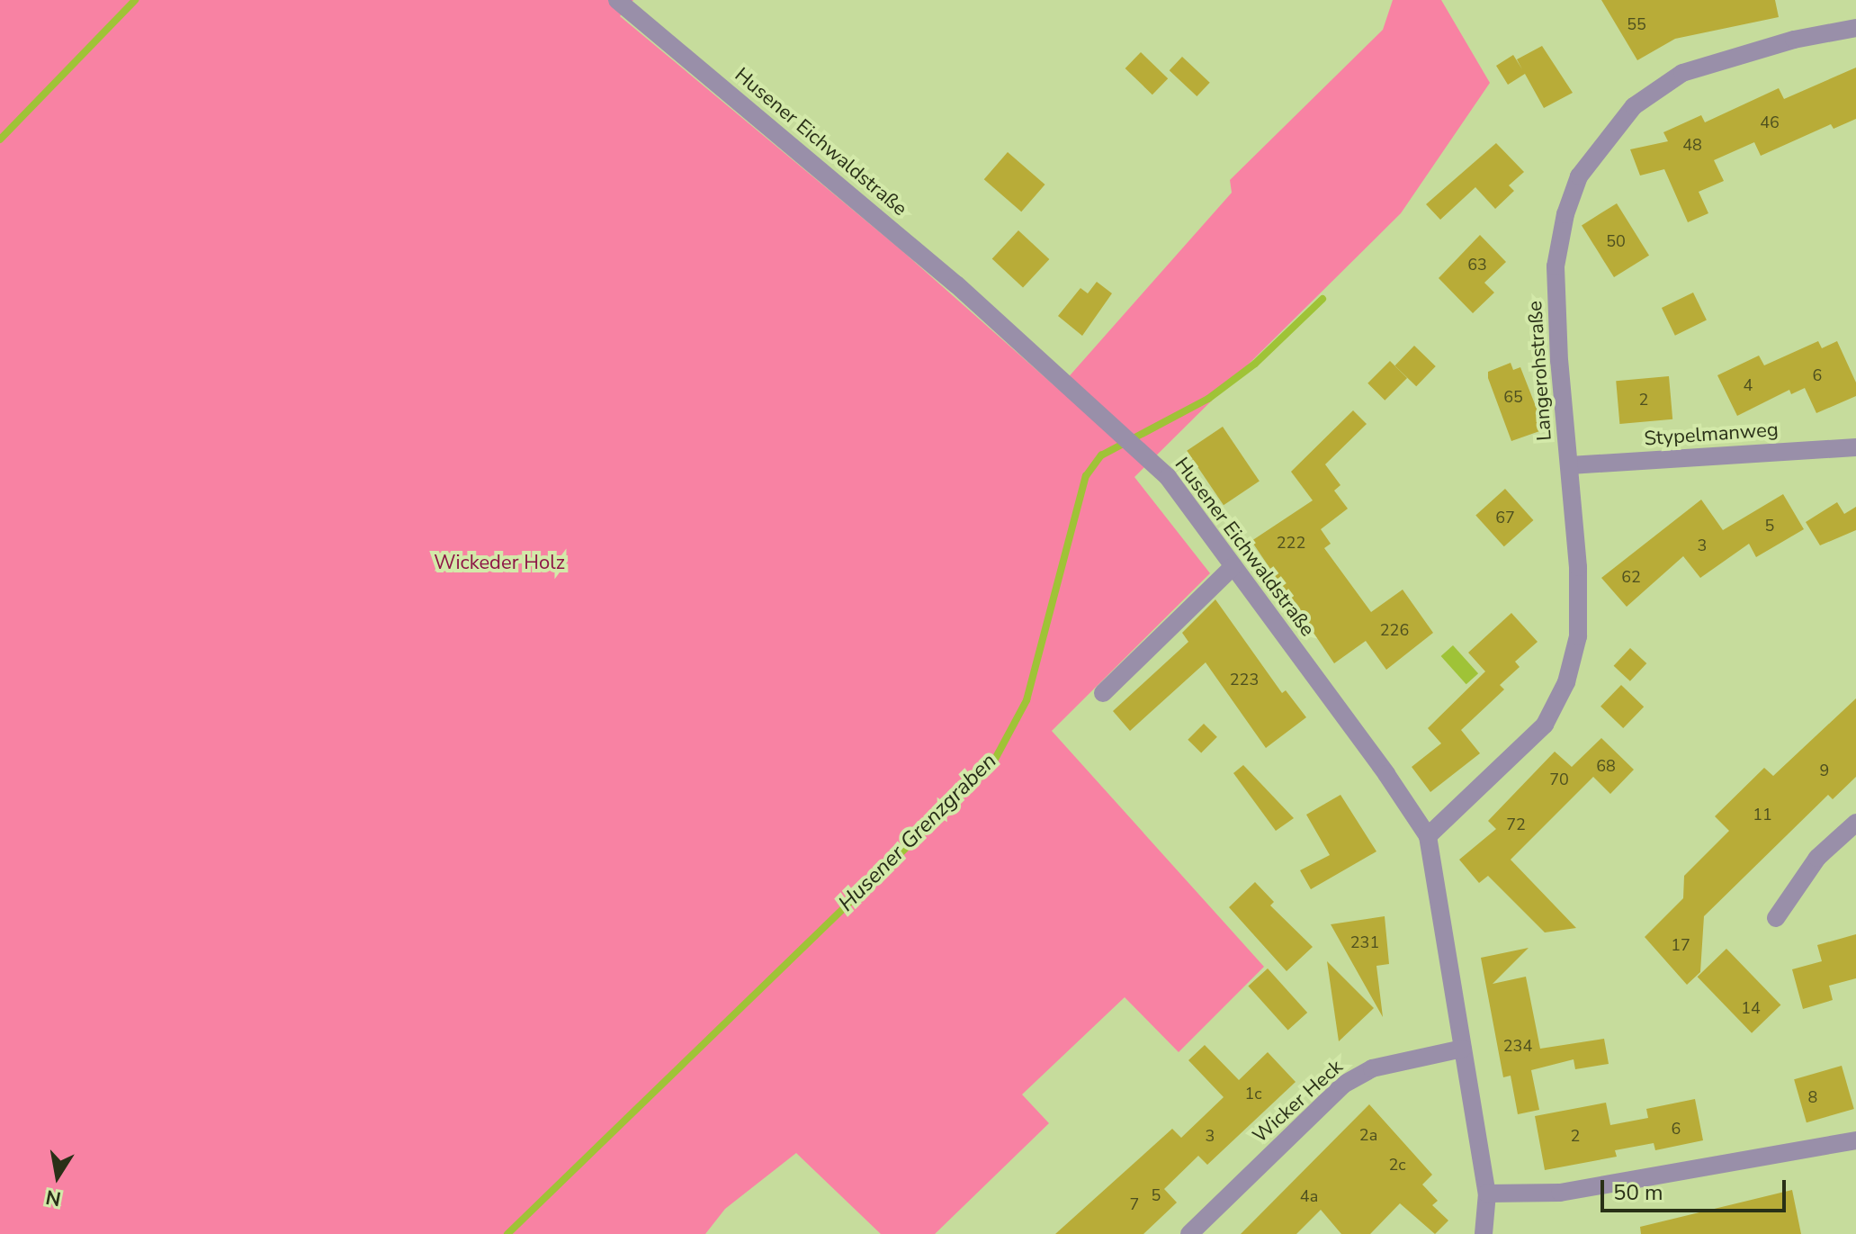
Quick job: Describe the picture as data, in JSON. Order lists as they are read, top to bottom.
{
  "streets": {
    "street": [
      "Husener Eichwaldstraße",
      "Langerohstraße",
      "Stypelmanweg",
      "Wicker Heck"
    ]
  },
  "crossings": [
    ["Husener Eichwaldstraße", "Langerohstraße"],
    ["Husener Eichwaldstraße", "Wicker Heck"],
    ["Langerohstraße", "Stypelmanweg"]
  ],
  "water": ["Husener Grenzgraben"],
  "parks": ["Wickeder Holz"],
  "house_numbers": [
    "55",
    "46",
    "48",
    "50",
    "63",
    "6",
    "4",
    "65",
    "2",
    "67",
    "5",
    "222",
    "3",
    "62",
    "226",
    "223",
    "68",
    "9",
    "70",
    "11",
    "72",
    "231",
    "17",
    "14",
    "234",
    "1c",
    "8",
    "6",
    "2a",
    "3",
    "2",
    "2c",
    "5",
    "4a",
    "7"
  ],
  "scale_bar": "50 m",
  "north": "bottom"
}
